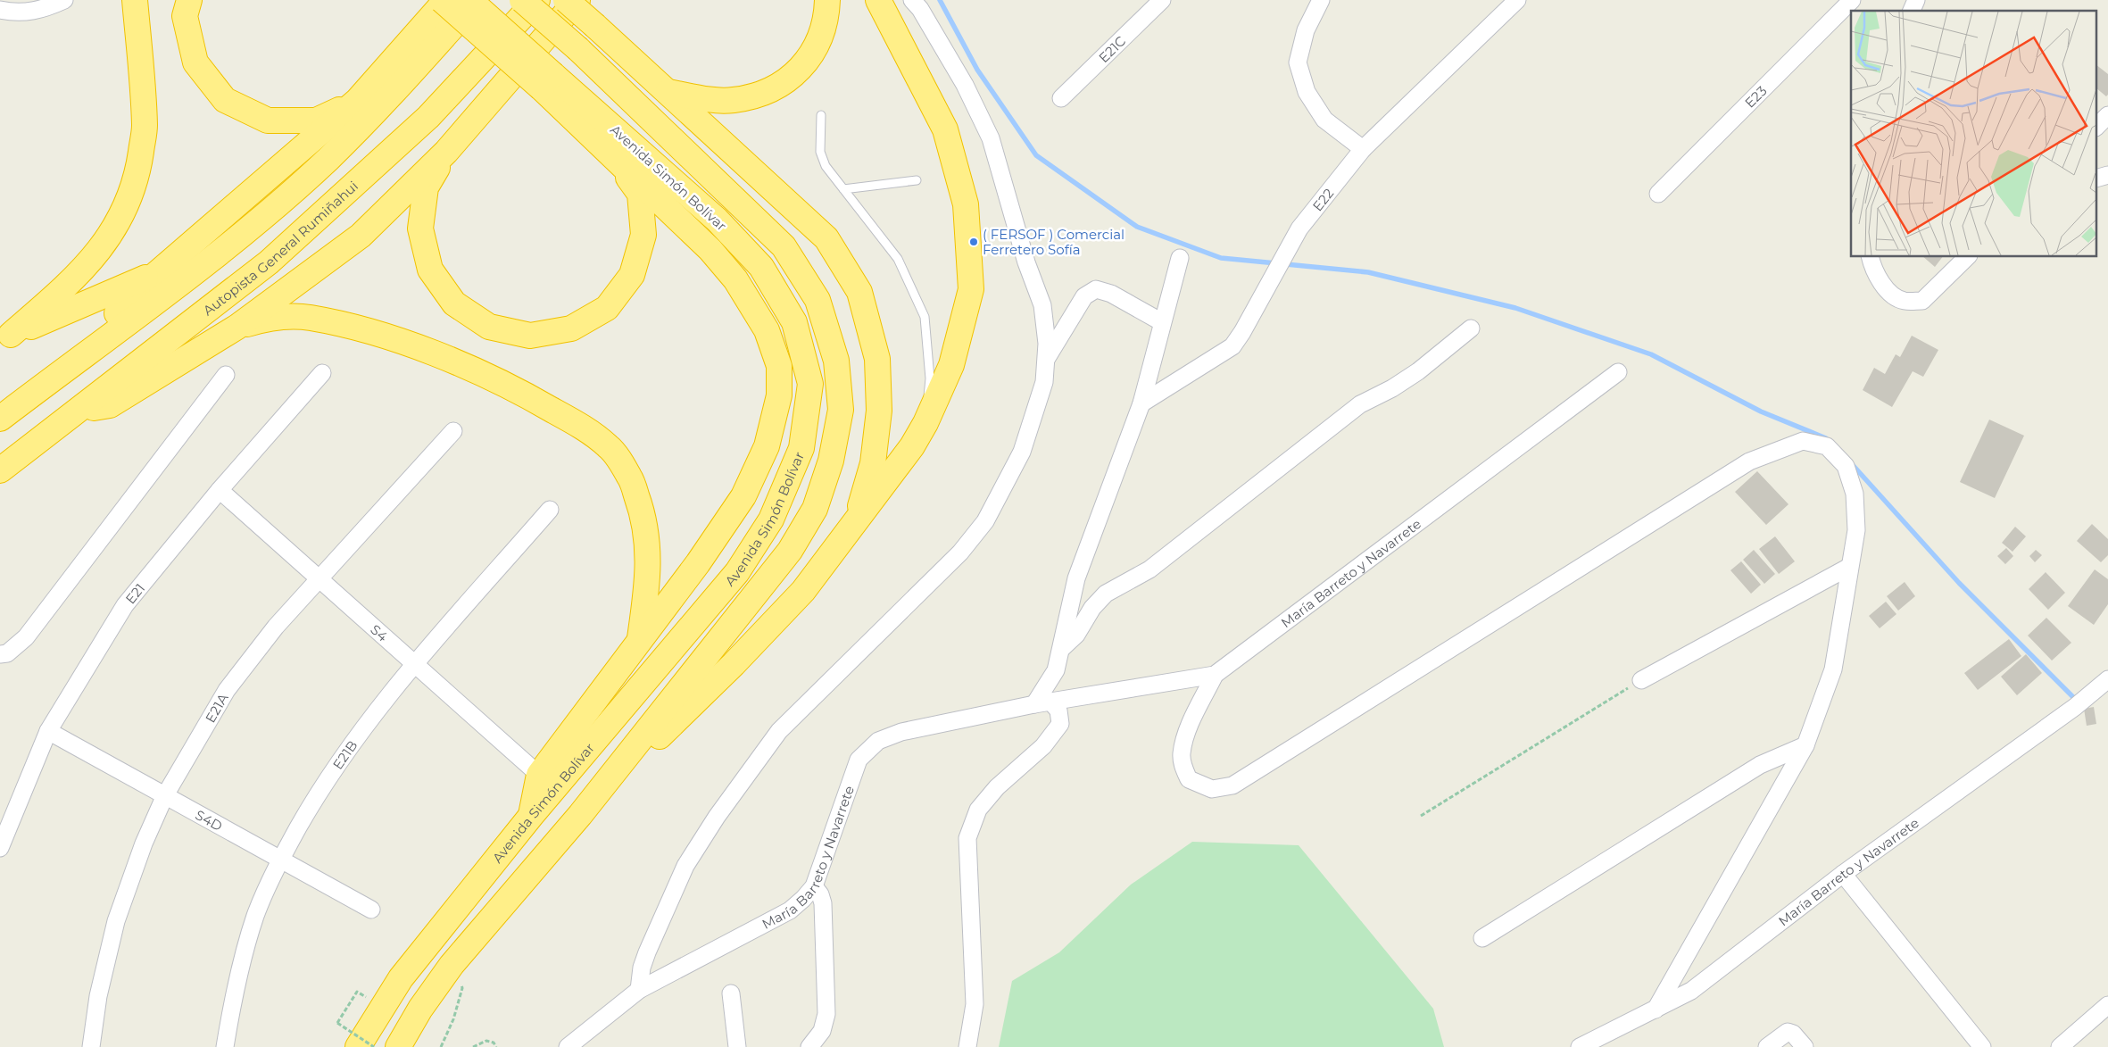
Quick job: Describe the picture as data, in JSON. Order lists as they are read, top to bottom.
{
  "streets": {
    "highway": ["Avenida Simón Bolívar", "Autopista General Rumiñahui"],
    "street": [
      "E21C",
      "E23",
      "E22",
      "María Barreto y Navarrete",
      "E21",
      "S4",
      "E21A",
      "E21B",
      "S4D"
    ]
  },
  "crossings": [
    ["E21", "S4"],
    ["E21", "S4D"],
    ["S4", "E21A"],
    ["S4", "E21B"],
    ["E21A", "S4D"],
    ["E21B", "S4D"]
  ],
  "places": ["( FERSOF ) Comercial Ferretero Sofía"]
}
